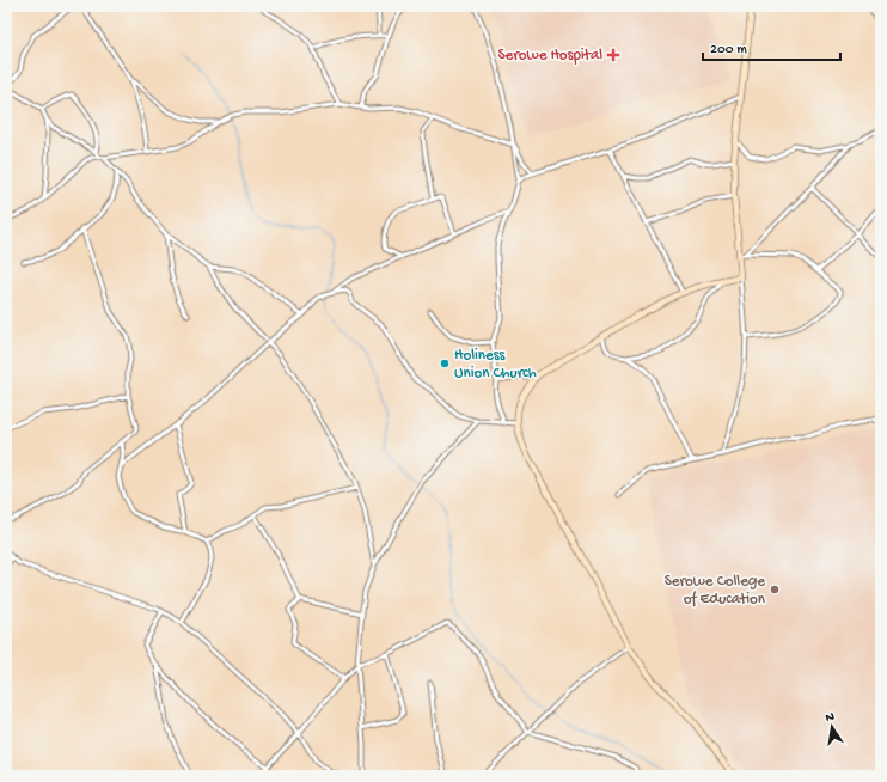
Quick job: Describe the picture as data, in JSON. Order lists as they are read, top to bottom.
{
  "places": {
    "health": ["Serowe Hospital"],
    "other": ["Holiness Union Church", "Serowe College of Education"]
  },
  "scale_bar": "200 m",
  "north": "top"
}
